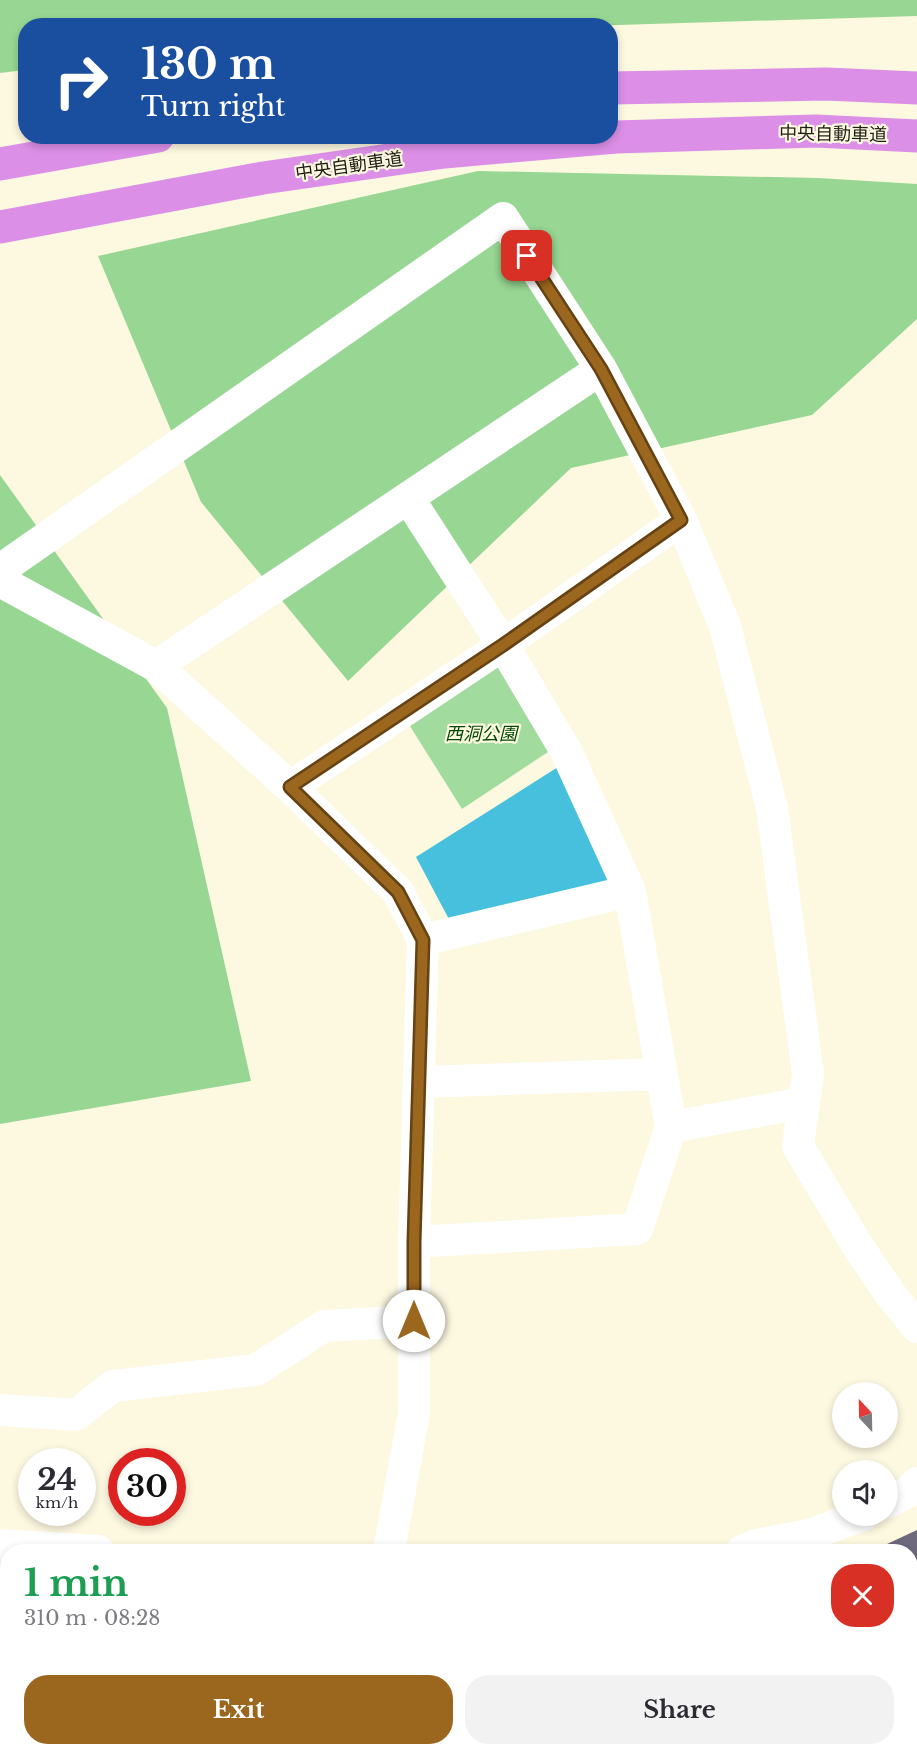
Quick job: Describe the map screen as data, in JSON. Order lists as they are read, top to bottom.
{
  "streets": {
    "highway": ["中央自動車道"]
  },
  "parks": ["西洞公園"],
  "north": "top",
  "page": {
    "turn": ["130 m", "Turn right"],
    "speed": "24 km/h",
    "limit": "30",
    "heading": ["1 min", "310 m · 08:28"],
    "buttons": ["Exit", "Share"]
  }
}
